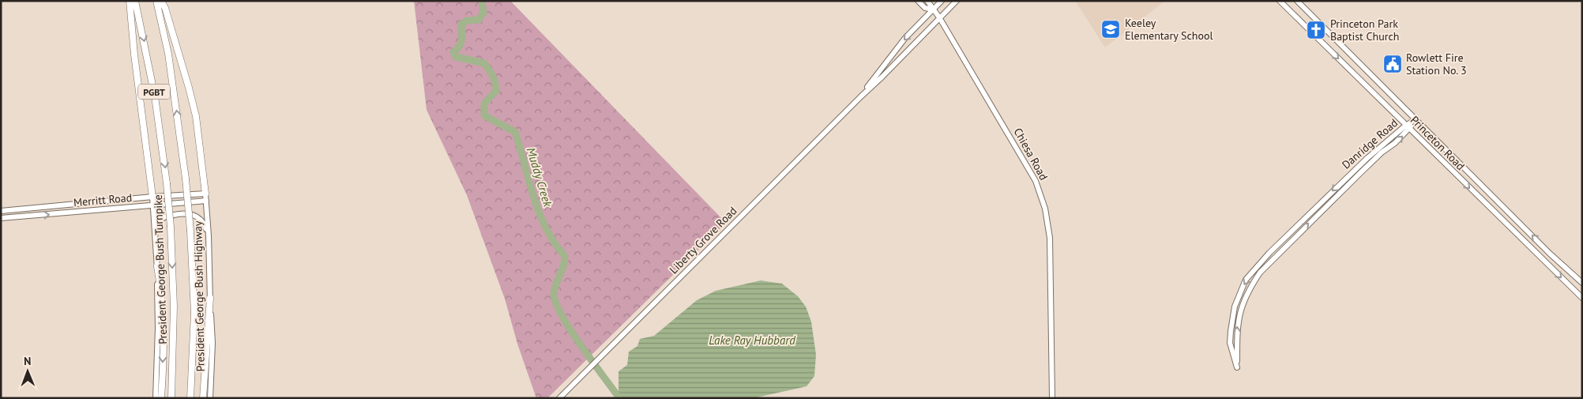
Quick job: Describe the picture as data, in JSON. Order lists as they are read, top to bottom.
{
  "streets": {
    "highway": ["PGBT", "President George Bush Turnpike"],
    "main road": [
      "Princeton Road",
      "Danridge Road",
      "Chiesa Road",
      "Merritt Road",
      "Liberty Grove Road",
      "President George Bush Highway"
    ]
  },
  "crossings": [
    ["Princeton Road", "Danridge Road"],
    ["Chiesa Road", "Liberty Grove Road"],
    ["Merritt Road", "President George Bush Highway"]
  ],
  "water": ["Muddy Creek", "Lake Ray Hubbard"],
  "places": {
    "school or university": ["Keeley Elementary School"],
    "church": ["Princeton Park Baptist Church"],
    "public building": ["Rowlett Fire Station No. 3"]
  },
  "north": "top"
}
